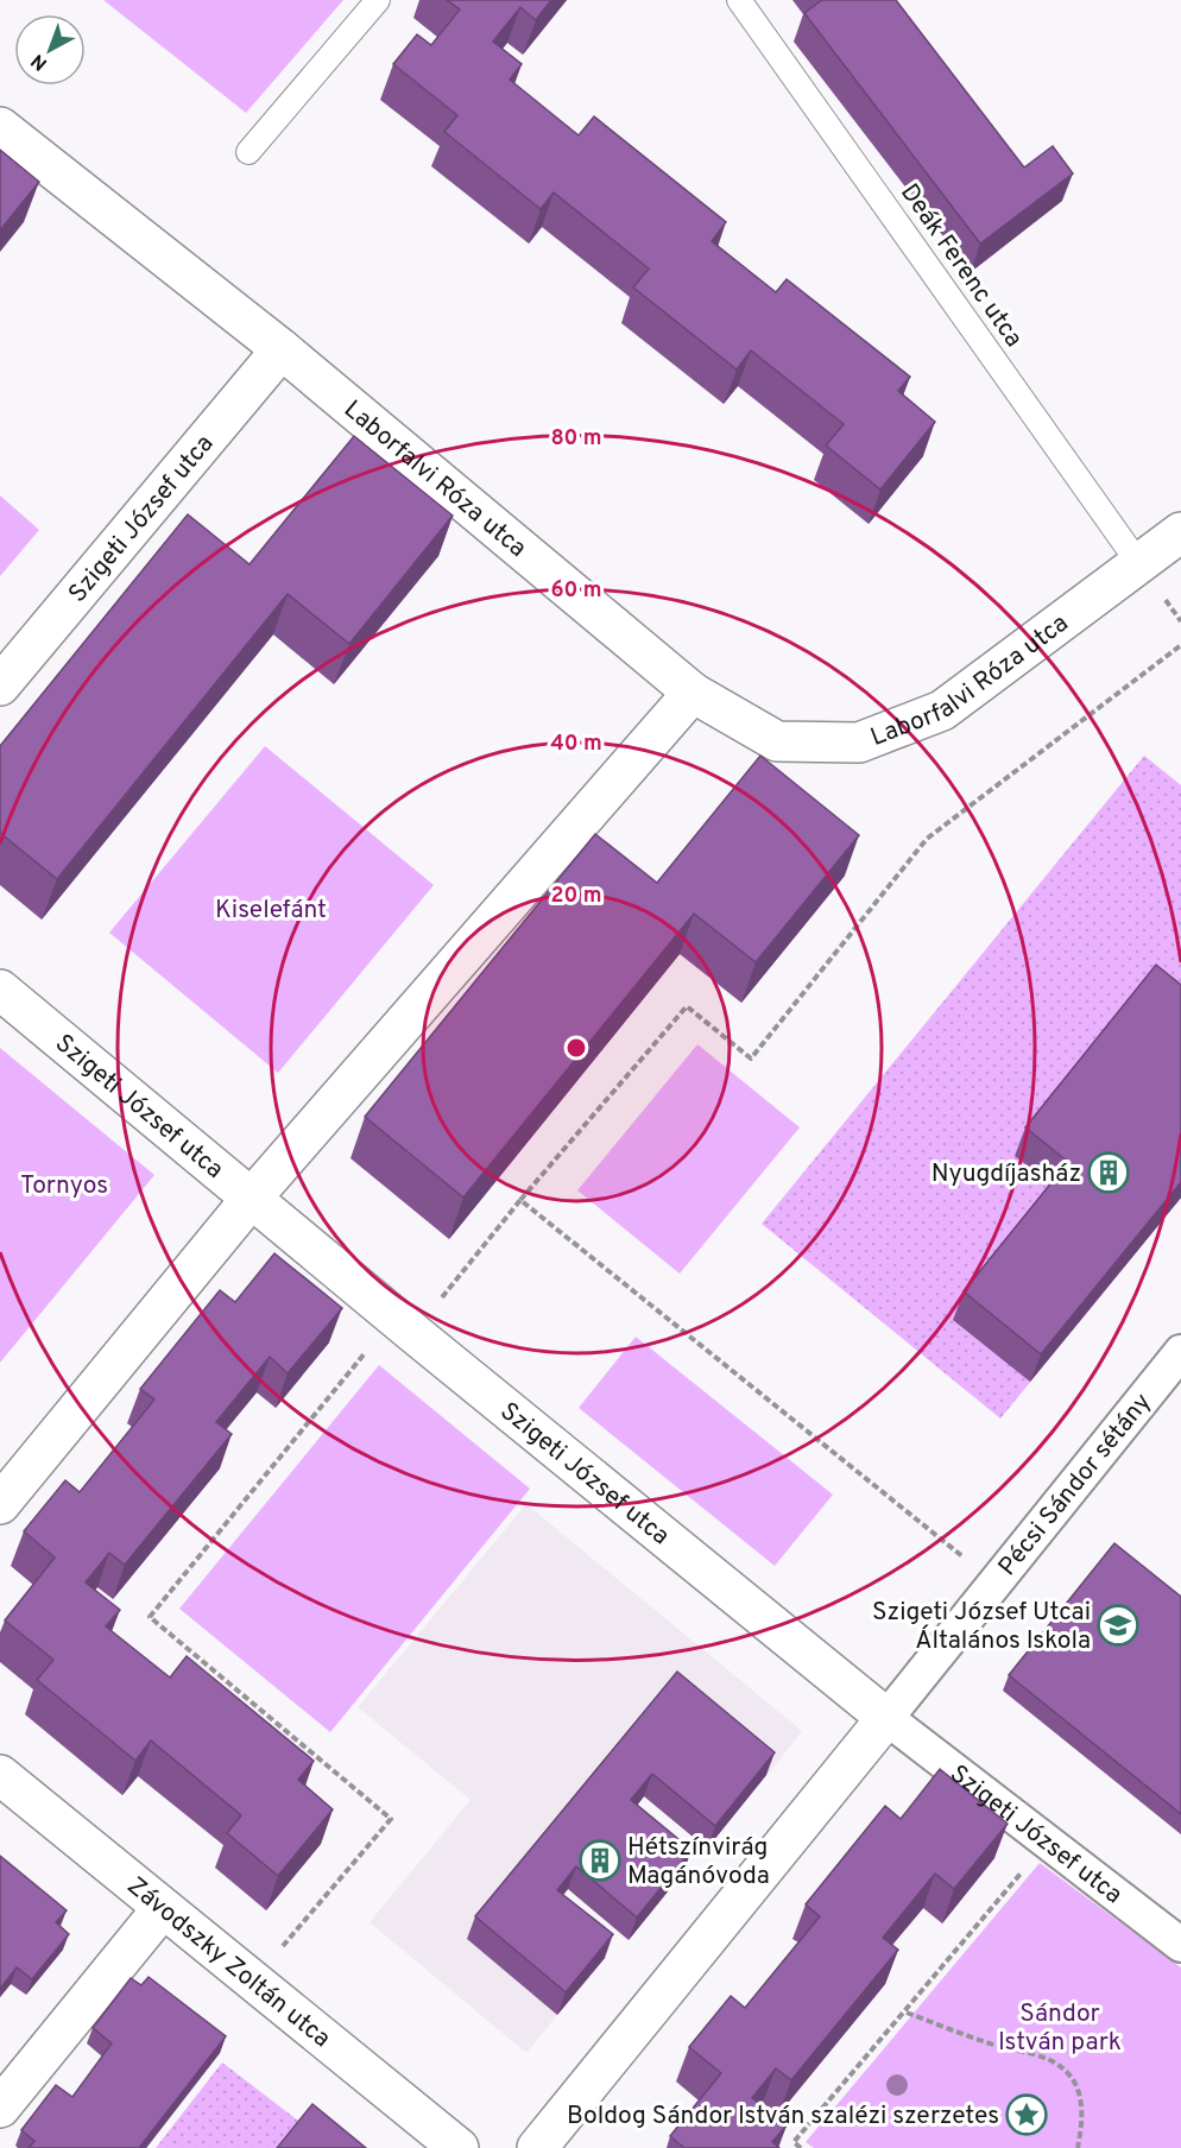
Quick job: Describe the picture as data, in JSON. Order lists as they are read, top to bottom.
{
  "streets": {
    "street": [
      "Laborfalvi Róza utca",
      "Szigeti József utca",
      "Pécsi Sándor sétány",
      "Závodszky Zoltán utca"
    ],
    "lane": ["Deák Ferenc utca"]
  },
  "crossings": [
    ["Deák Ferenc utca", "Laborfalvi Róza utca"],
    ["Laborfalvi Róza utca", "Szigeti József utca"],
    ["Szigeti József utca", "Pécsi Sándor sétány"]
  ],
  "parks": ["Kiselefánt", "Tornyos", "Sándor István park"],
  "places": {
    "building": ["Nyugdíjasház", "Hétszínvirág Magánóvoda"],
    "school or university": ["Szigeti József Utcai Általános Iskola"],
    "place": ["Boldog Sándor István szalézi szerzetes"]
  },
  "north": "bottom left",
  "rings": [
    "80 m",
    "60 m",
    "40 m",
    "20 m"
  ]
}
